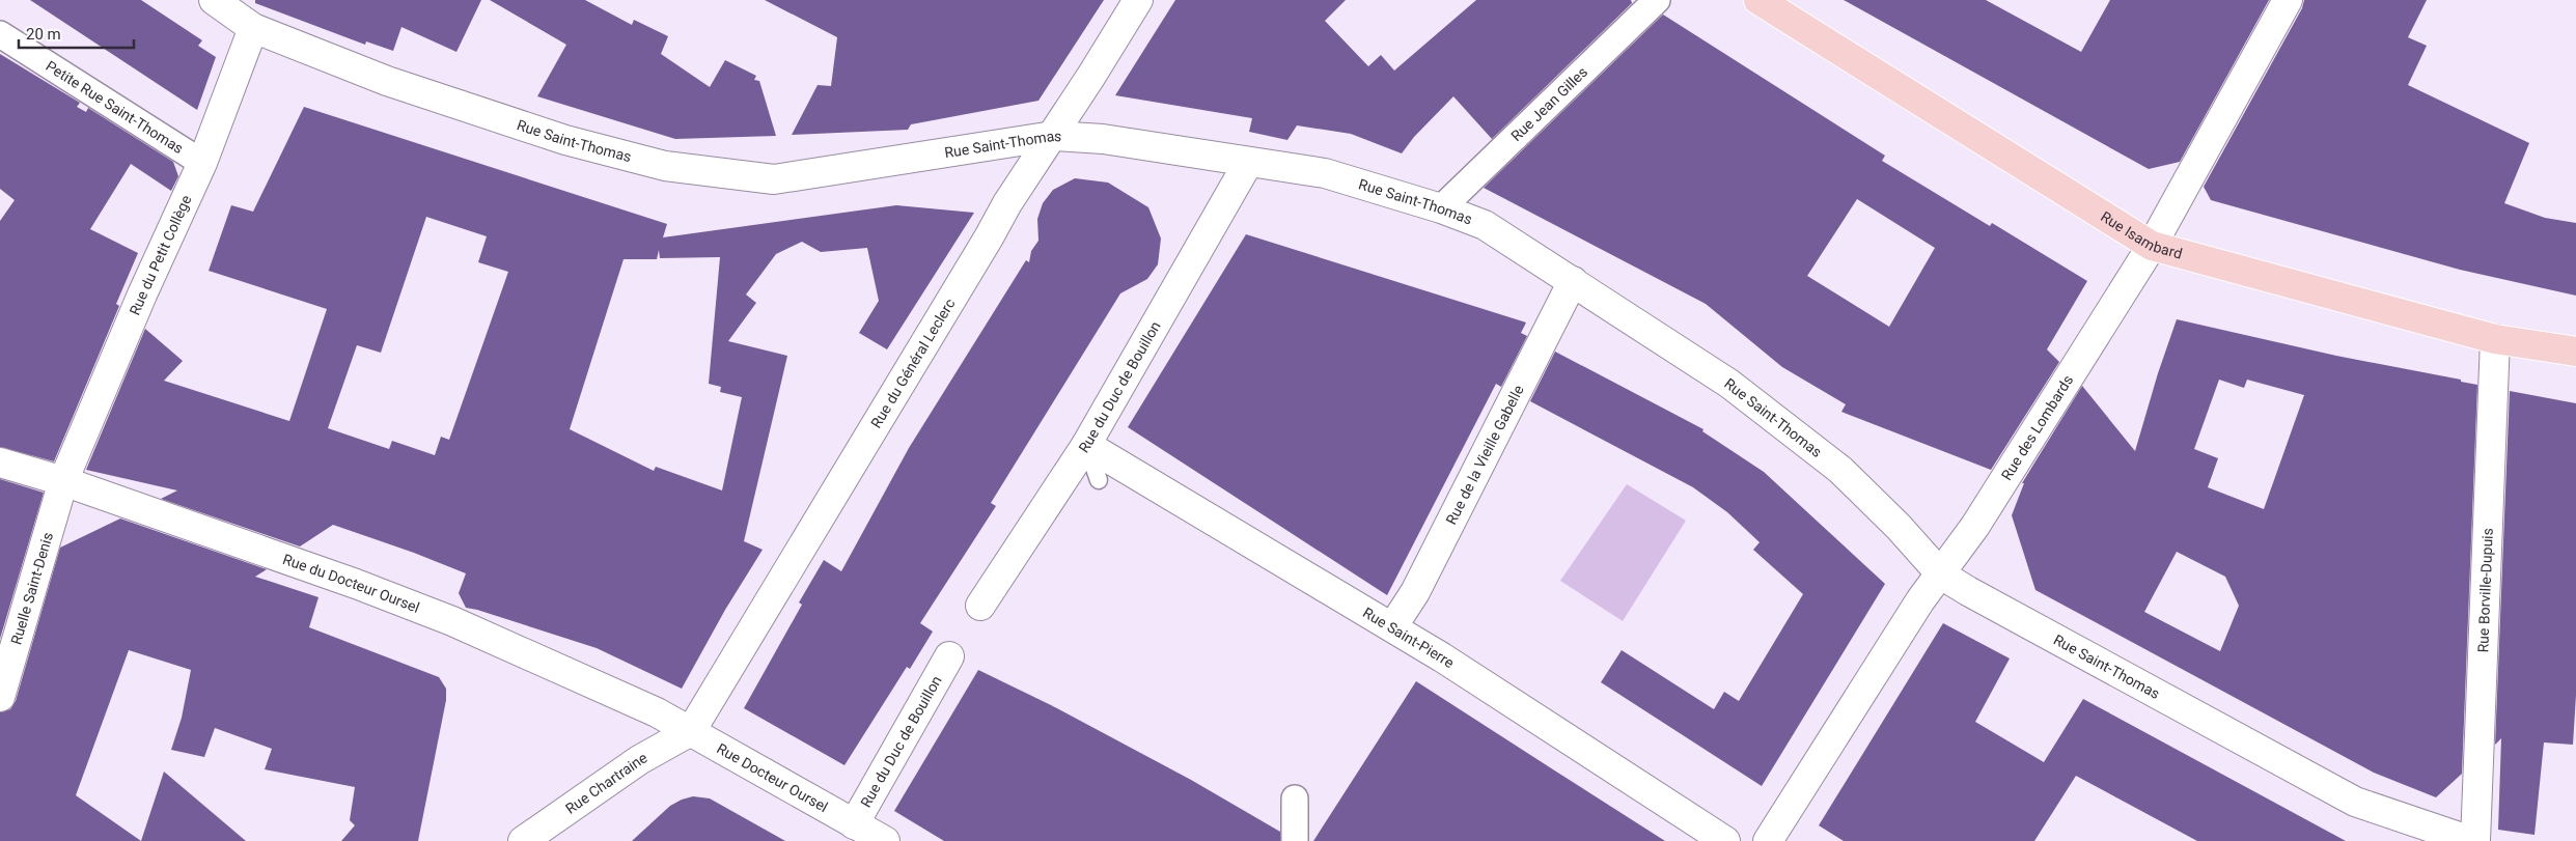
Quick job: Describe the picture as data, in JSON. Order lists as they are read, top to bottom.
{
  "streets": {
    "main road": ["Rue Isambard"],
    "street": [
      "Rue Jean Gilles",
      "Petite Rue Saint-Thomas",
      "Rue Saint-Thomas",
      "Rue du Petit Collège",
      "Rue du Général Leclerc",
      "Rue du Duc de Bouillon",
      "Rue des Lombards",
      "Rue de la Vieille Gabelle",
      "Rue du Docteur Oursel",
      "Ruelle Saint-Denis",
      "Rue Borville-Dupuis",
      "Rue Saint-Pierre",
      "Rue Docteur Oursel",
      "Rue Chartraine"
    ]
  },
  "crossings": [
    ["Rue Jean Gilles", "Rue Saint-Thomas"],
    ["Petite Rue Saint-Thomas", "Rue du Petit Collège"],
    ["Rue Saint-Thomas", "Rue du Petit Collège"],
    ["Rue Saint-Thomas", "Rue du Général Leclerc"],
    ["Rue Saint-Thomas", "Rue du Duc de Bouillon"],
    ["Rue Saint-Thomas", "Rue des Lombards"],
    ["Rue Saint-Thomas", "Rue de la Vieille Gabelle"],
    ["Rue Isambard", "Rue des Lombards"],
    ["Rue Isambard", "Rue Borville-Dupuis"],
    ["Rue du Petit Collège", "Rue du Docteur Oursel"],
    ["Rue du Petit Collège", "Ruelle Saint-Denis"],
    ["Rue du Général Leclerc", "Rue du Docteur Oursel"],
    ["Rue du Général Leclerc", "Rue Docteur Oursel"],
    ["Rue du Général Leclerc", "Rue Chartraine"],
    ["Rue du Duc de Bouillon", "Rue Saint-Pierre"],
    ["Rue du Duc de Bouillon", "Rue Docteur Oursel"],
    ["Rue de la Vieille Gabelle", "Rue Saint-Pierre"],
    ["Rue du Docteur Oursel", "Ruelle Saint-Denis"],
    ["Rue du Docteur Oursel", "Rue Docteur Oursel"],
    ["Rue du Docteur Oursel", "Rue Chartraine"],
    ["Rue Docteur Oursel", "Rue Chartraine"]
  ],
  "scale_bar": "20 m"
}
